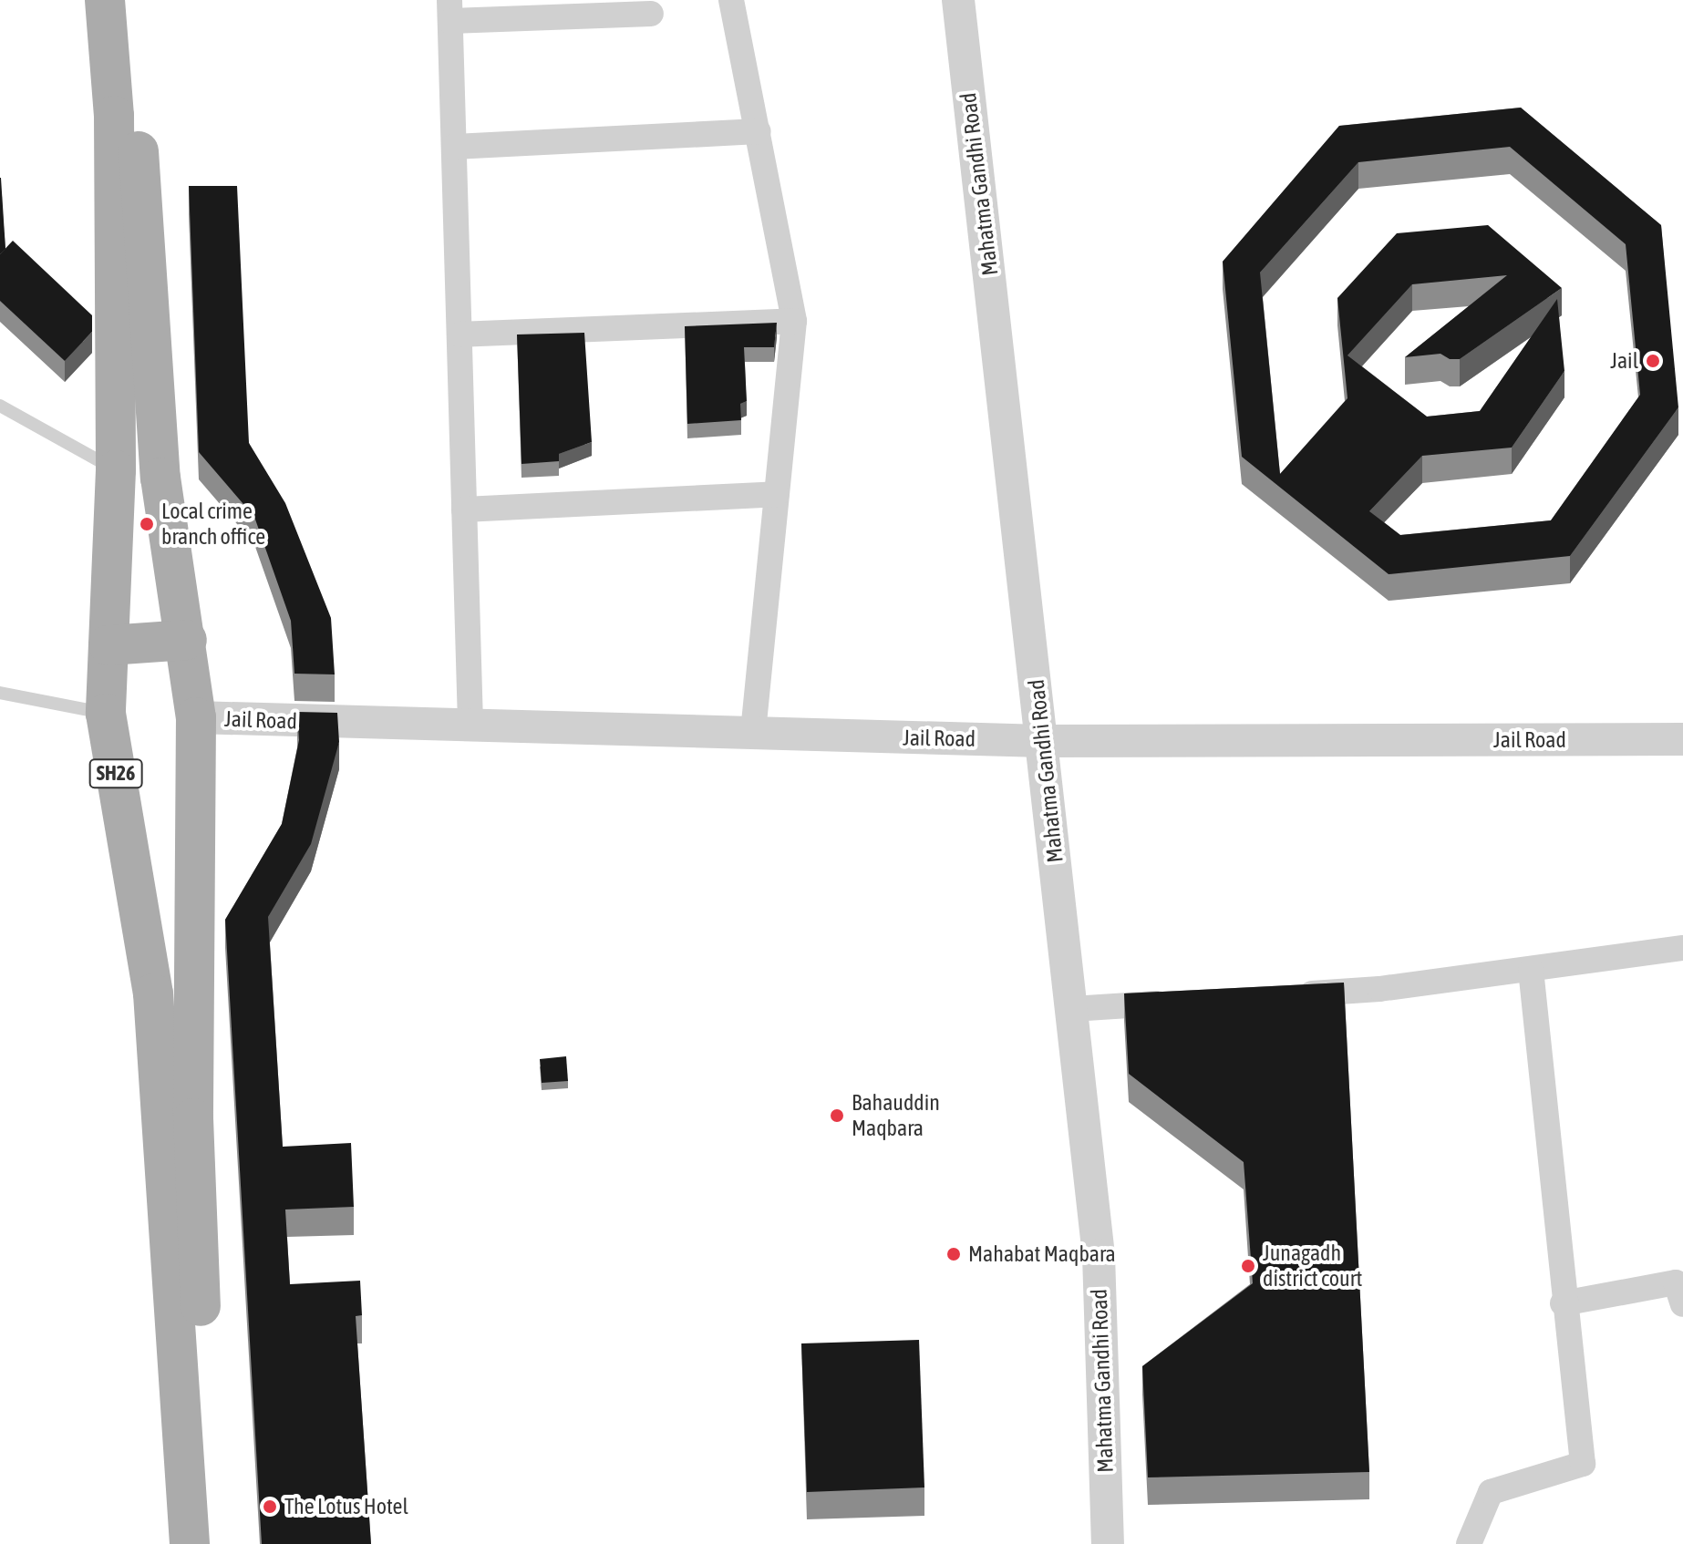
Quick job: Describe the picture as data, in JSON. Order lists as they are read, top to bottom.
{
  "streets": {
    "main road": ["SH26"],
    "street": ["Mahatma Gandhi Road", "Jail Road"]
  },
  "crossings": [
    ["Mahatma Gandhi Road", "Jail Road"]
  ],
  "places": [
    "Jail",
    "Local crime branch office",
    "Bahauddin Maqbara",
    "Mahabat Maqbara",
    "Junagadh district court",
    "The Lotus Hotel"
  ]
}
